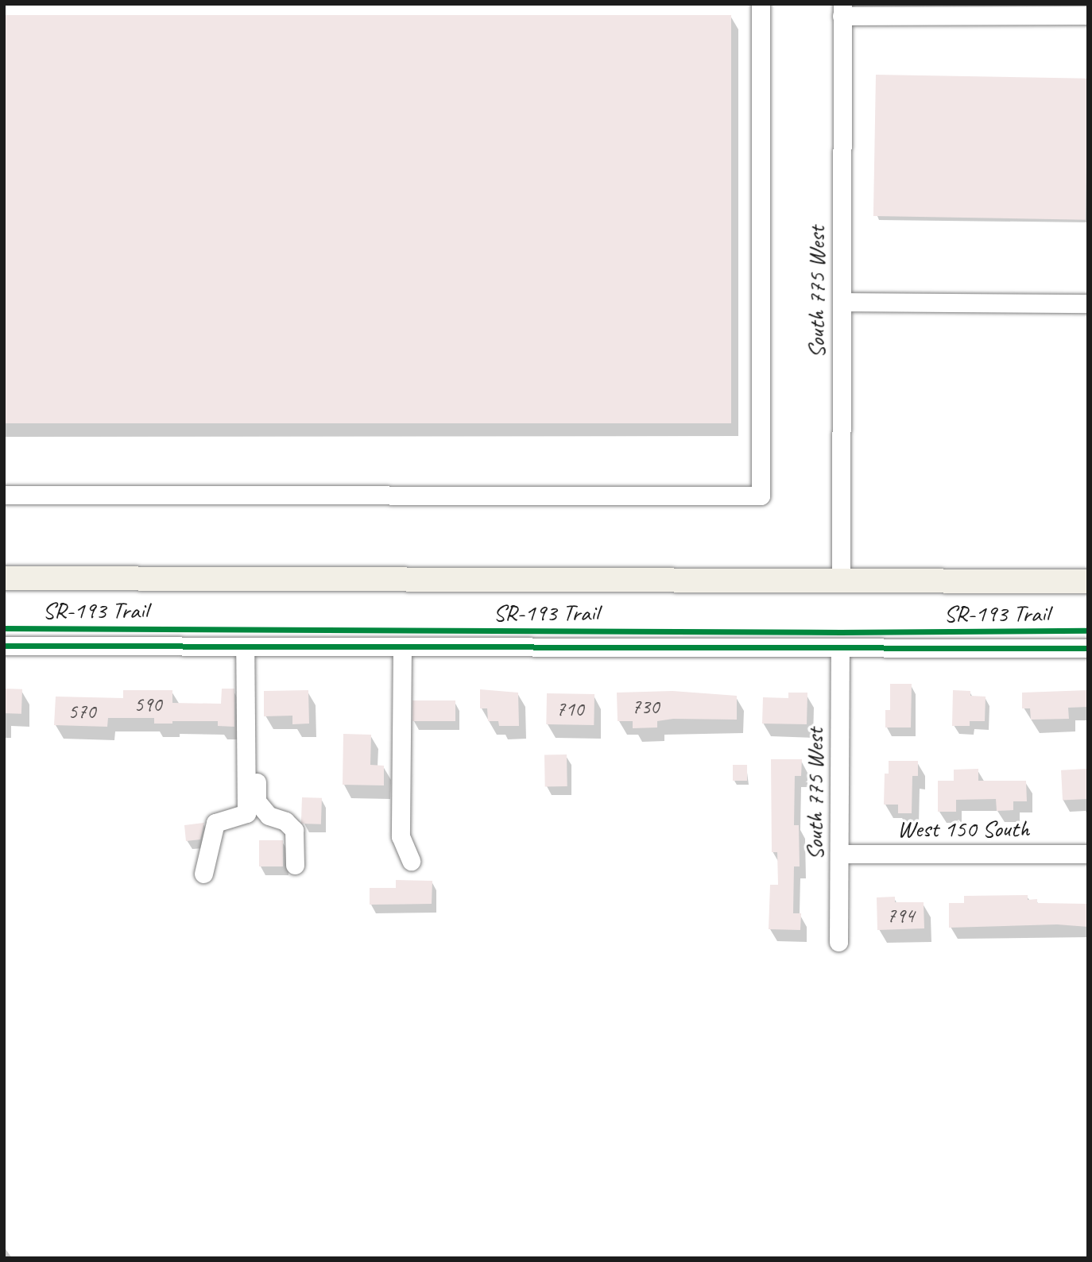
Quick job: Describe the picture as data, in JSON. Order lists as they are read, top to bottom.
{
  "streets": {
    "street": ["South 775 West", "West 150 South"],
    "cycle path": ["SR-193 Trail"]
  },
  "crossings": [
    ["South 775 West", "West 150 South"]
  ],
  "house_numbers": [
    "590",
    "730",
    "710",
    "570",
    "794"
  ]
}
